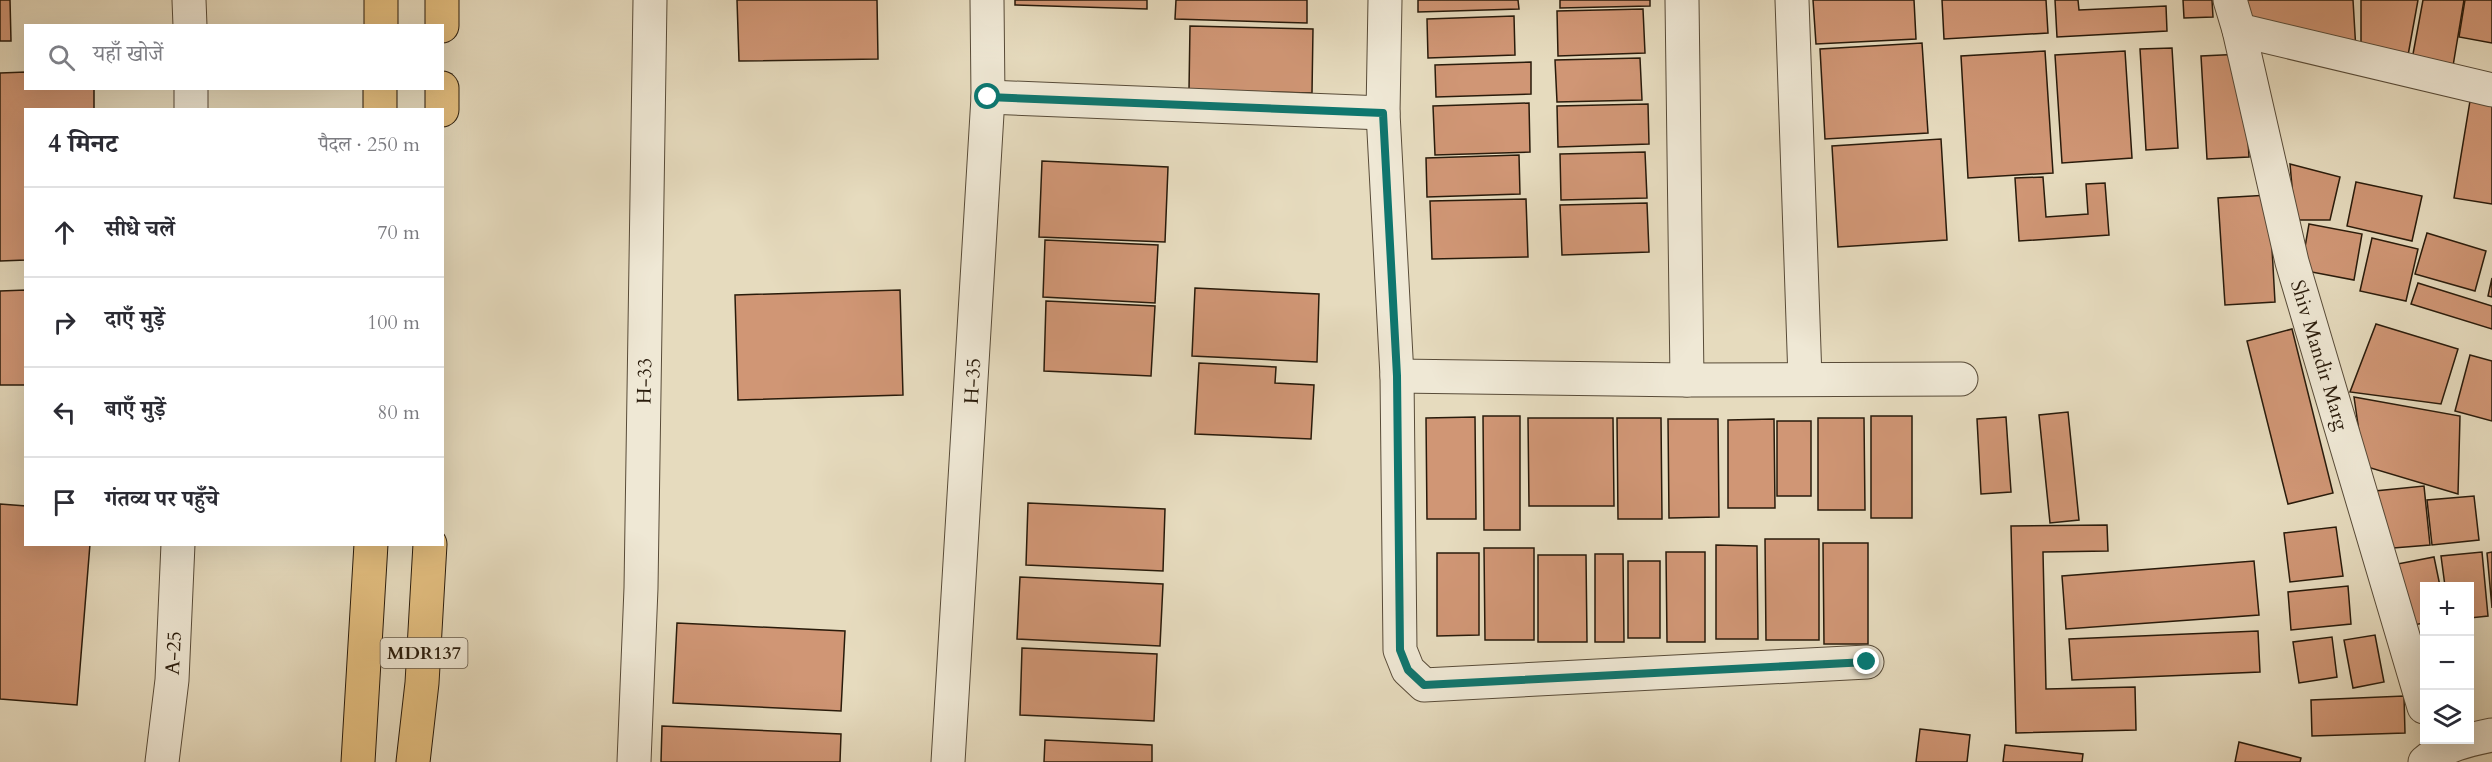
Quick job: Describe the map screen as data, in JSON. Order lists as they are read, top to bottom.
{
  "streets": {
    "main road": ["MDR137"],
    "street": [
      "Shiv Mandir Marg",
      "H-33",
      "H-35",
      "A-25"
    ]
  },
  "page": {
    "search": "यहाँ खोजें",
    "heading": ["4 मिनट", "पैदल · 250 m"],
    "list": [
      ["सीधे चलें", "70 m"],
      ["दाएँ मुड़ें", "100 m"],
      ["बाएँ मुड़ें", "80 m"],
      "गंतव्य पर पहुँचे"
    ],
    "map_buttons": ["+", "−"]
  }
}
